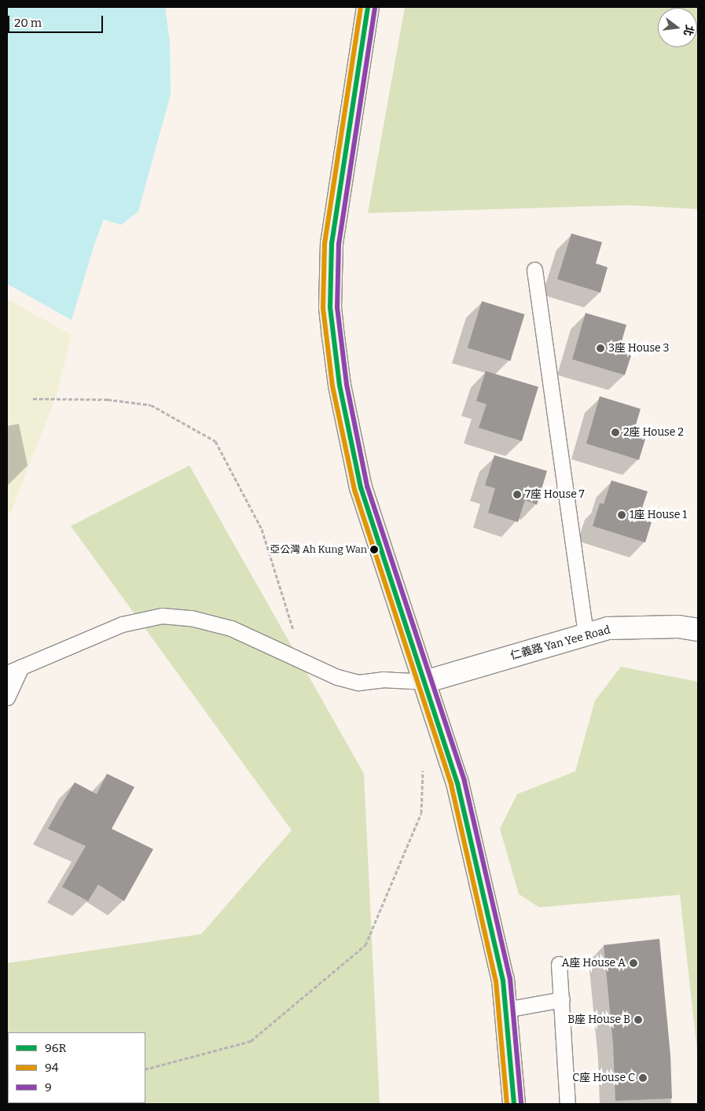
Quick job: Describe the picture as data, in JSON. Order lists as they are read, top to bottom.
{
  "streets": {
    "street": ["仁義路 Yan Yee Road"]
  },
  "places": [
    "3座 House 3",
    "2座 House 2",
    "7座 House 7",
    "1座 House 1",
    "亞公灣 Ah Kung Wan",
    "A座 House A",
    "B座 House B",
    "C座 House C"
  ],
  "lines": ["transit line 96R", "transit line 94", "transit line 9"],
  "legend": ["96R", "94", "9"],
  "scale_bar": "20 m",
  "north": "right"
}
